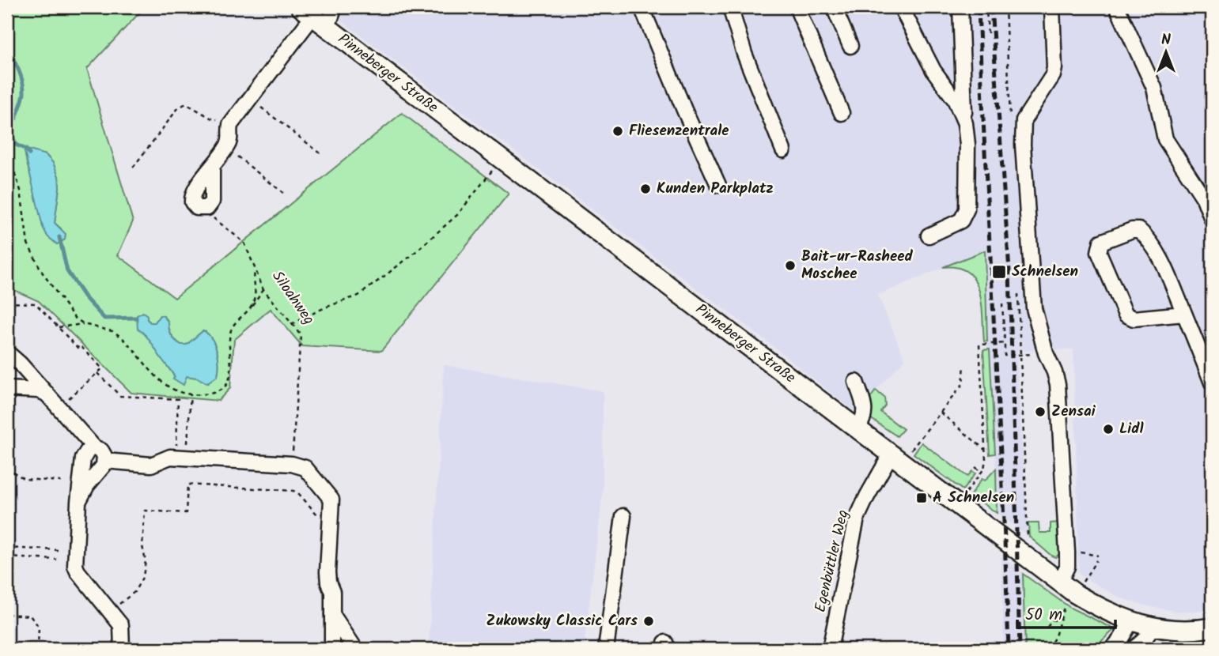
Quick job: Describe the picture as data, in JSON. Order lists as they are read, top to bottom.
{
  "streets": {
    "main road": ["Pinneberger Straße"],
    "street": ["Egenbüttler Weg"],
    "path": ["Siloahweg"]
  },
  "crossings": [
    ["Pinneberger Straße", "Egenbüttler Weg"]
  ],
  "places": {
    "other": [
      "Fliesenzentrale",
      "Kunden Parkplatz",
      "Bait-ur-Rasheed Moschee",
      "Zensai",
      "Lidl",
      "Zukowsky Classic Cars"
    ],
    "transit": ["Schnelsen", "A Schnelsen"]
  },
  "scale_bar": "50 m",
  "north": "top"
}
